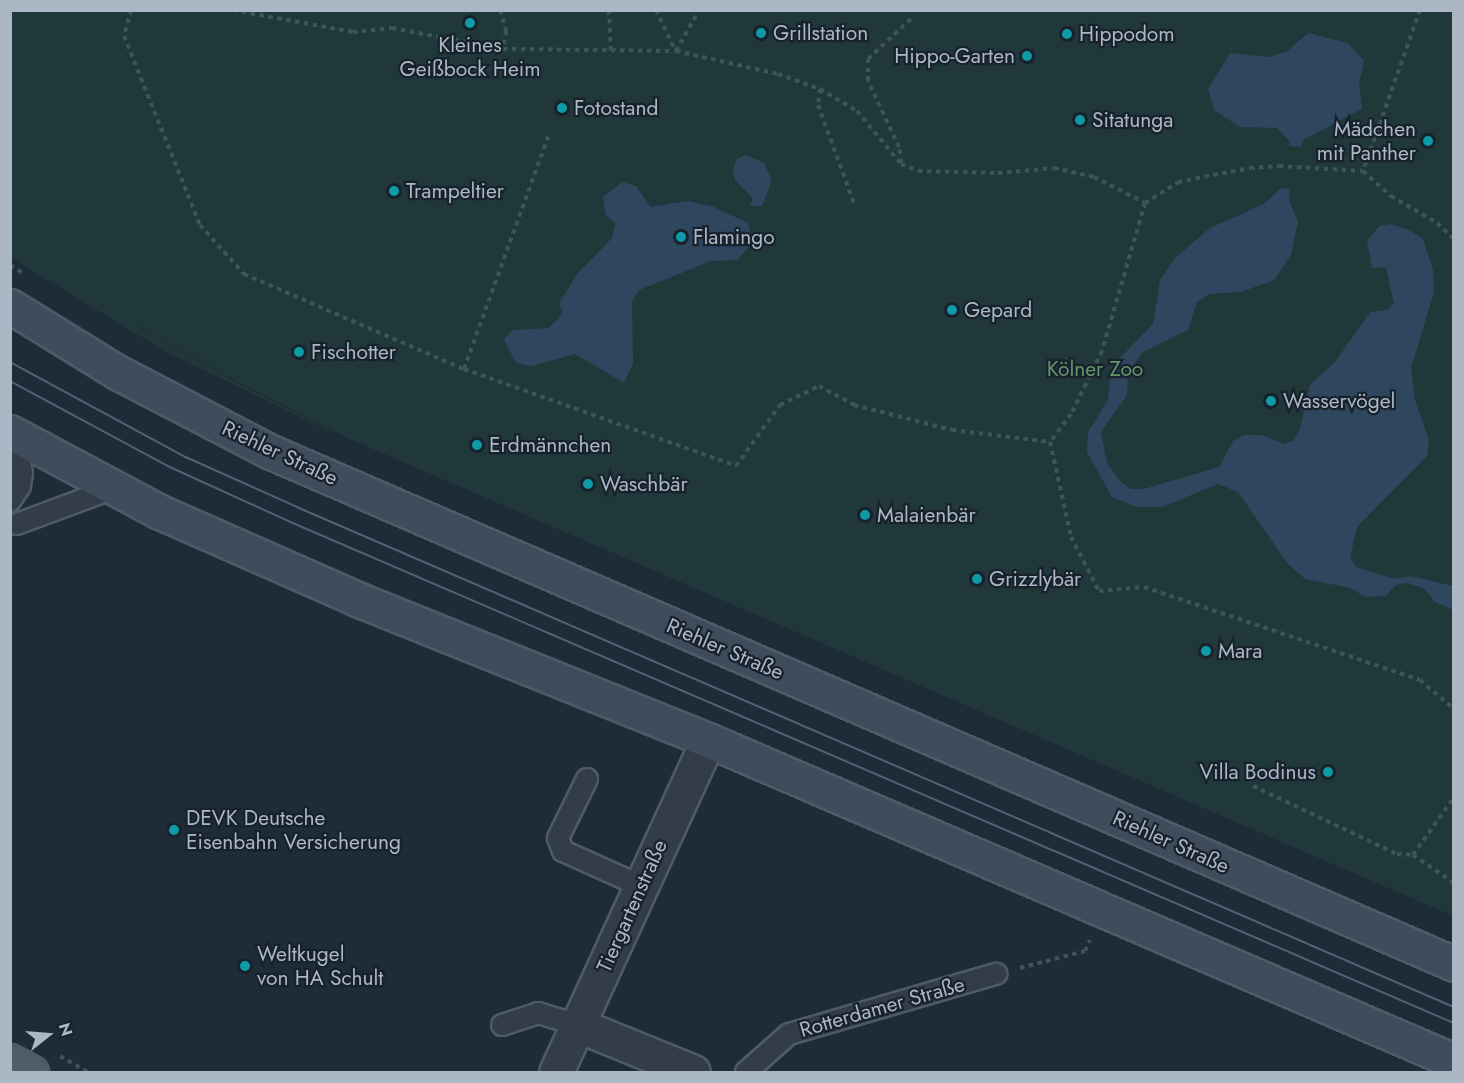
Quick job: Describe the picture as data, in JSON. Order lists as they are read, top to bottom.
{
  "streets": {
    "main road": ["Riehler Straße"],
    "street": ["Tiergartenstraße"],
    "lane": ["Rotterdamer Straße"]
  },
  "parks": ["Kölner Zoo"],
  "places": [
    "Kleines Geißbock Heim",
    "Grillstation",
    "Hippodom",
    "Hippo-Garten",
    "Fotostand",
    "Sitatunga",
    "Mädchen mit Panther",
    "Trampeltier",
    "Flamingo",
    "Gepard",
    "Fischotter",
    "Wasservögel",
    "Erdmännchen",
    "Waschbär",
    "Malaienbär",
    "Grizzlybär",
    "Mara",
    "Villa Bodinus",
    "DEVK Deutsche Eisenbahn Versicherung",
    "Weltkugel von HA Schult"
  ],
  "north": "right"
}
